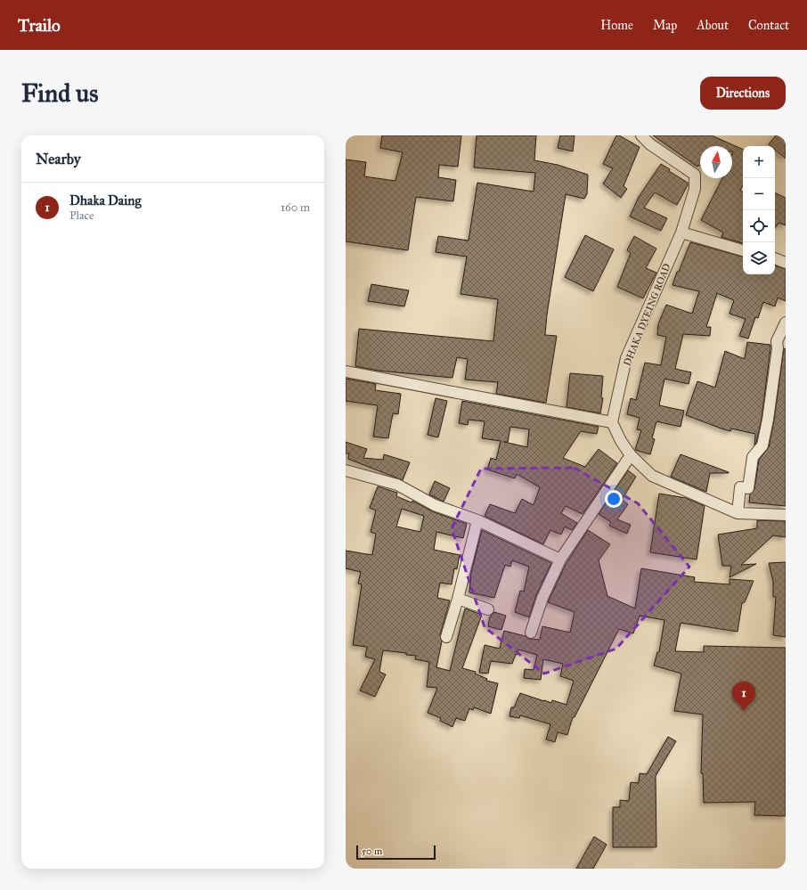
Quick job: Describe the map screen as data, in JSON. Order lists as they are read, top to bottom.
{
  "streets": {
    "street": ["DHAKA DYEING ROAD"]
  },
  "scale_bar": "50 m",
  "north": "top",
  "page": {
    "header": "Trailo",
    "nav": [
      "Home",
      "Map",
      "About",
      "Contact"
    ],
    "buttons": "Directions",
    "title": "Find us",
    "heading": "Nearby",
    "map_buttons": ["+", "−"],
    "list": [
      {
        "mark": "1",
        "name": "Dhaka Daing",
        "note": "Place",
        "value": "160 m"
      }
    ],
    "pins": "1",
    "scale": "50 m"
  }
}
